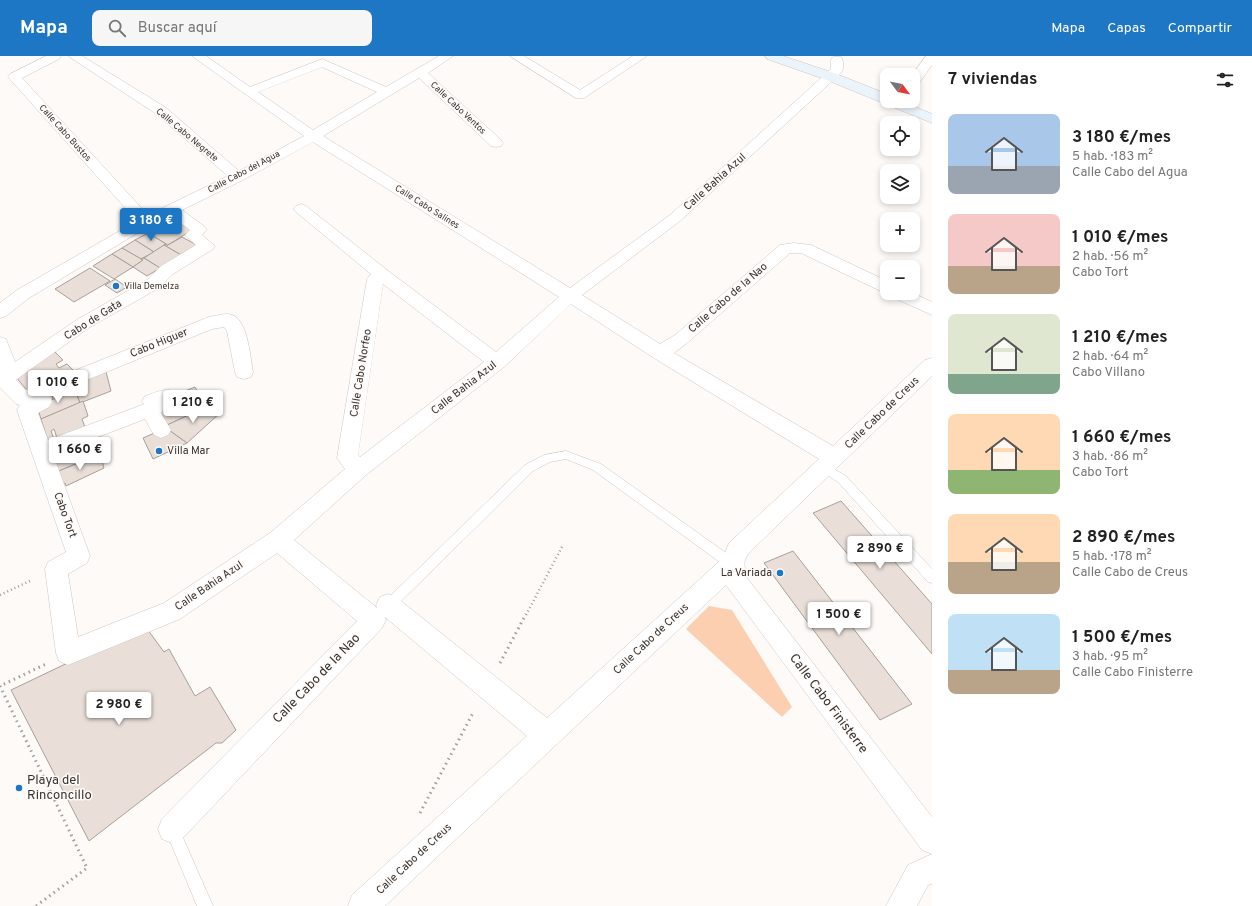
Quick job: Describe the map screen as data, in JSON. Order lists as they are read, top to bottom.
{
  "streets": {
    "street": [
      "Calle Cabo Ventos",
      "Calle Cabo Bustos",
      "Calle Cabo Negrete",
      "Calle Cabo del Agua",
      "Calle Bahia Azul",
      "Calle Cabo Salines",
      "Calle Cabo de la Nao",
      "Cabo de Gata",
      "Cabo Higuer",
      "Calle Cabo Norfeo",
      "Calle Cabo de Creus",
      "Cabo Tort",
      "Calle Cabo Finisterre"
    ]
  },
  "crossings": [
    ["Calle Cabo Ventos", "Calle Cabo del Agua"],
    ["Calle Cabo Bustos", "Calle Cabo del Agua"],
    ["Calle Cabo Negrete", "Calle Cabo del Agua"],
    ["Calle Cabo del Agua", "Calle Cabo Salines"],
    ["Calle Cabo del Agua", "Cabo de Gata"],
    ["Calle Bahia Azul", "Calle Cabo Salines"],
    ["Calle Bahia Azul", "Calle Cabo Norfeo"],
    ["Calle Cabo Salines", "Calle Cabo de la Nao"],
    ["Calle Cabo Salines", "Calle Cabo de Creus"],
    ["Cabo Higuer", "Cabo Tort"],
    ["Calle Cabo de Creus", "Calle Cabo Finisterre"]
  ],
  "places": [
    "Villa Demelza",
    "Villa Mar",
    "La Variada",
    "Playa del Rinconcillo"
  ],
  "north": "bottom right",
  "page": {
    "header": "Mapa",
    "search": "Buscar aquí",
    "nav": ["Mapa", "Capas", "Compartir"],
    "heading": "7 viviendas",
    "map_buttons": ["+", "−"],
    "list": [
      {
        "name": "3 180 €/mes",
        "note": "5 hab. · 183 m² · Calle Cabo del Agua"
      },
      {
        "name": "1 010 €/mes",
        "note": "2 hab. · 56 m² · Cabo Tort"
      },
      {
        "name": "1 210 €/mes",
        "note": "2 hab. · 64 m² · Cabo Villano"
      },
      {
        "name": "1 660 €/mes",
        "note": "3 hab. · 86 m² · Cabo Tort"
      },
      {
        "name": "2 890 €/mes",
        "note": "5 hab. · 178 m² · Calle Cabo de Creus"
      },
      {
        "name": "1 500 €/mes",
        "note": "3 hab. · 95 m² · Calle Cabo Finisterre"
      }
    ],
    "price": [
      "3 180 €",
      "1 010 €",
      "1 210 €",
      "1 660 €",
      "2 890 €",
      "1 500 €",
      "2 980 €"
    ]
  }
}
